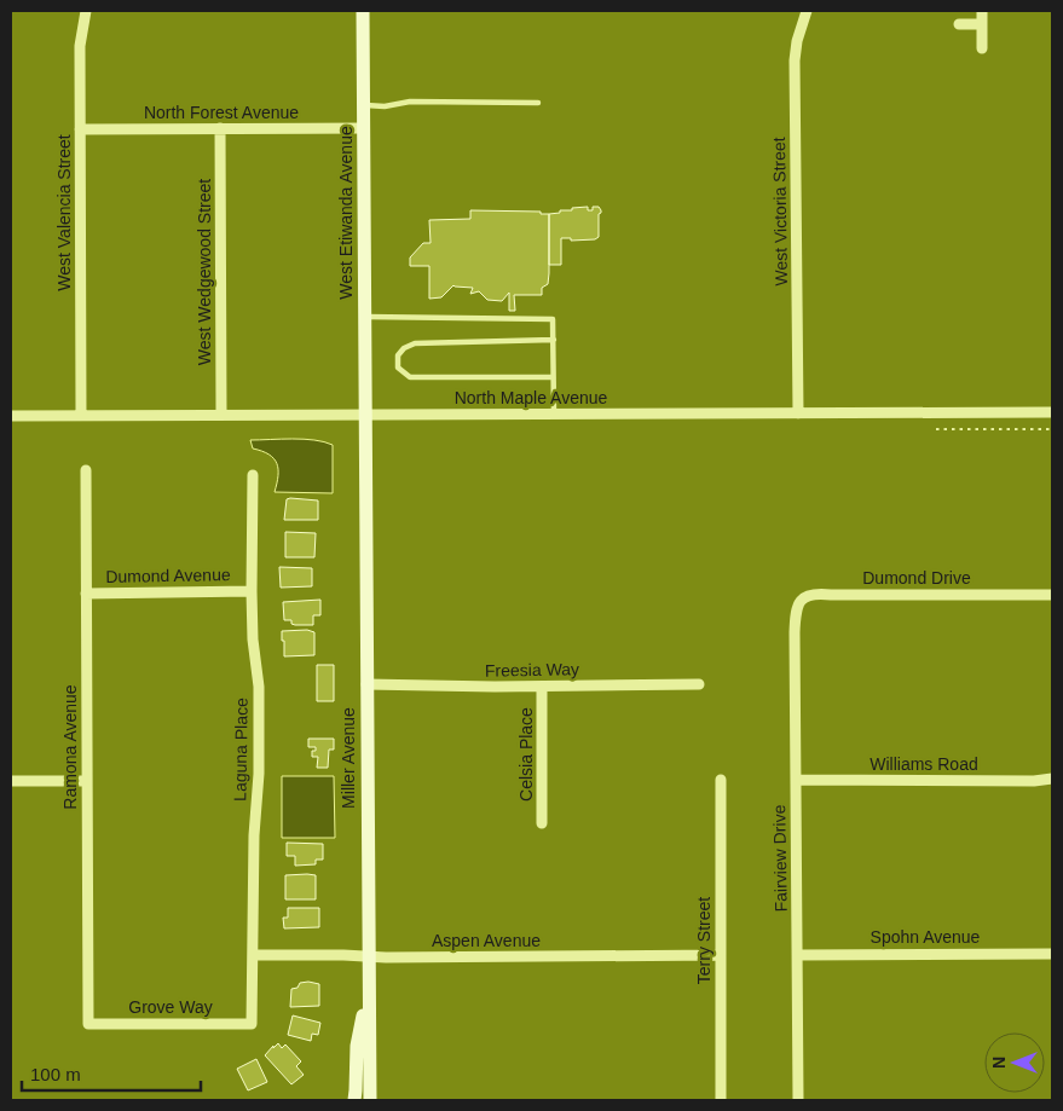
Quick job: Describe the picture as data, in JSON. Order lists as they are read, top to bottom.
{
  "streets": {
    "street": [
      "North Forest Avenue",
      "West Victoria Street",
      "West Valencia Street",
      "West Etiwanda Avenue",
      "West Wedgewood Street",
      "North Maple Avenue",
      "Dumond Avenue",
      "Dumond Drive",
      "Freesia Way",
      "Ramona Avenue",
      "Laguna Place",
      "Celsia Place",
      "Miller Avenue",
      "Williams Road",
      "Fairview Drive",
      "Spohn Avenue",
      "Aspen Avenue",
      "Terry Street",
      "Grove Way"
    ]
  },
  "crossings": [
    ["North Forest Avenue", "West Valencia Street"],
    ["North Forest Avenue", "West Etiwanda Avenue"],
    ["North Forest Avenue", "West Wedgewood Street"],
    ["West Victoria Street", "North Maple Avenue"],
    ["West Valencia Street", "North Maple Avenue"],
    ["West Etiwanda Avenue", "North Maple Avenue"],
    ["West Etiwanda Avenue", "Miller Avenue"],
    ["West Wedgewood Street", "North Maple Avenue"],
    ["North Maple Avenue", "Miller Avenue"],
    ["Dumond Avenue", "Ramona Avenue"],
    ["Dumond Avenue", "Laguna Place"],
    ["Dumond Drive", "Fairview Drive"],
    ["Freesia Way", "Celsia Place"],
    ["Freesia Way", "Miller Avenue"],
    ["Ramona Avenue", "Grove Way"],
    ["Laguna Place", "Aspen Avenue"],
    ["Laguna Place", "Grove Way"],
    ["Miller Avenue", "Aspen Avenue"],
    ["Williams Road", "Fairview Drive"],
    ["Fairview Drive", "Spohn Avenue"],
    ["Aspen Avenue", "Terry Street"]
  ],
  "scale_bar": "100 m",
  "north": "left"
}
